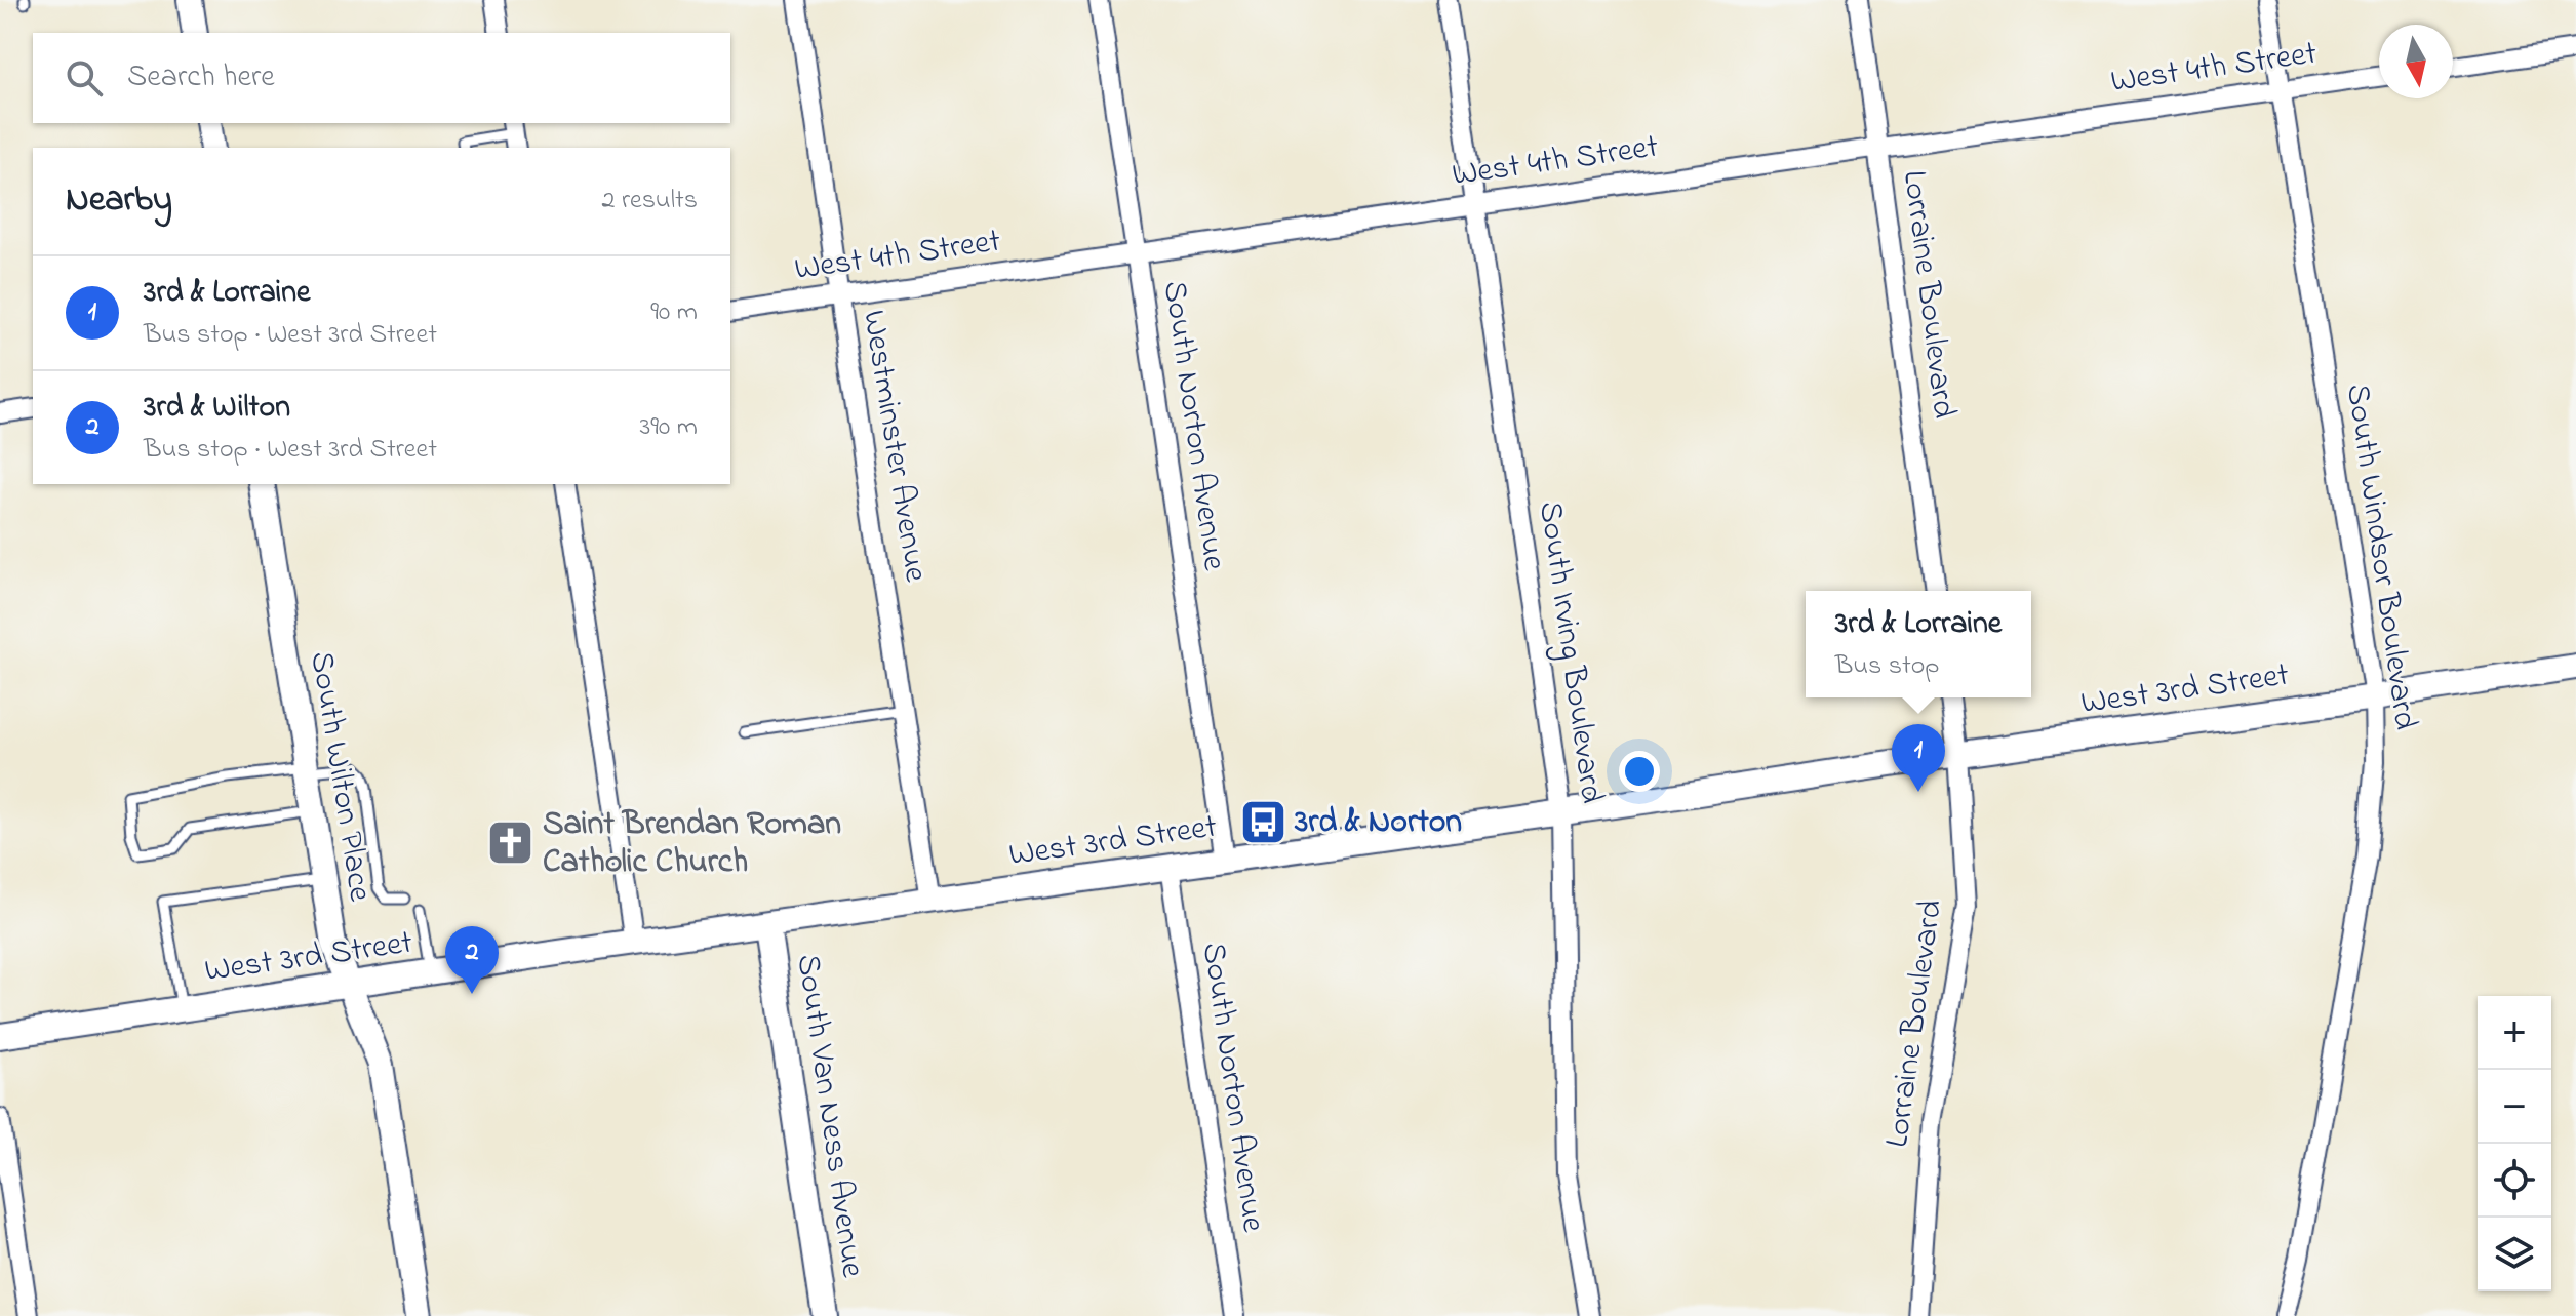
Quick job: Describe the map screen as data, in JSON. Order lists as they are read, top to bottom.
{
  "streets": {
    "main road": ["West 3rd Street", "South Wilton Place", "South Van Ness Avenue"],
    "street": [
      "West 4th Street",
      "Lorraine Boulevard",
      "South Norton Avenue",
      "Westminster Avenue",
      "South Windsor Boulevard",
      "South Irving Boulevard"
    ]
  },
  "crossings": [
    ["West 4th Street", "Lorraine Boulevard"],
    ["West 4th Street", "South Norton Avenue"],
    ["West 4th Street", "Westminster Avenue"],
    ["West 4th Street", "South Windsor Boulevard"],
    ["West 4th Street", "South Irving Boulevard"],
    ["Lorraine Boulevard", "West 3rd Street"],
    ["South Norton Avenue", "West 3rd Street"],
    ["Westminster Avenue", "West 3rd Street"],
    ["South Windsor Boulevard", "West 3rd Street"],
    ["South Irving Boulevard", "West 3rd Street"],
    ["West 3rd Street", "South Wilton Place"],
    ["West 3rd Street", "South Van Ness Avenue"]
  ],
  "places": {
    "bus stop": ["3rd & Norton"],
    "church": ["Saint Brendan Roman Catholic Church"]
  },
  "north": "bottom",
  "page": {
    "search": "Search here",
    "heading": ["Nearby", "2 results"],
    "list": [
      {
        "mark": "1",
        "name": "3rd & Lorraine",
        "note": "Bus stop · West 3rd Street",
        "value": "90 m"
      },
      {
        "mark": "2",
        "name": "3rd & Wilton",
        "note": "Bus stop · West 3rd Street",
        "value": "390 m"
      }
    ],
    "popup": ["3rd & Lorraine", "Bus stop"],
    "pins": ["1", "2"],
    "map_buttons": ["+", "−"]
  }
}
